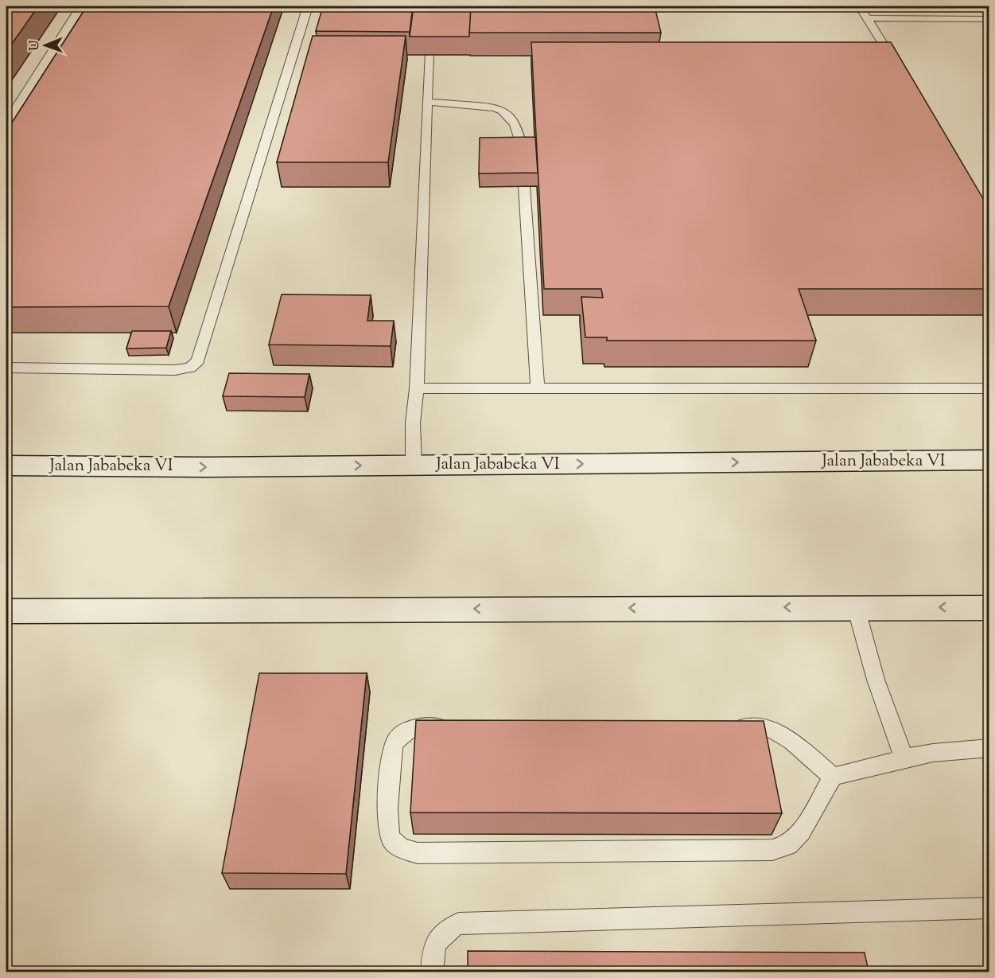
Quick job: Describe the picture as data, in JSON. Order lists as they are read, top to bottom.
{
  "streets": {
    "street": ["Jalan Jababeka VI"]
  },
  "north": "left"
}
